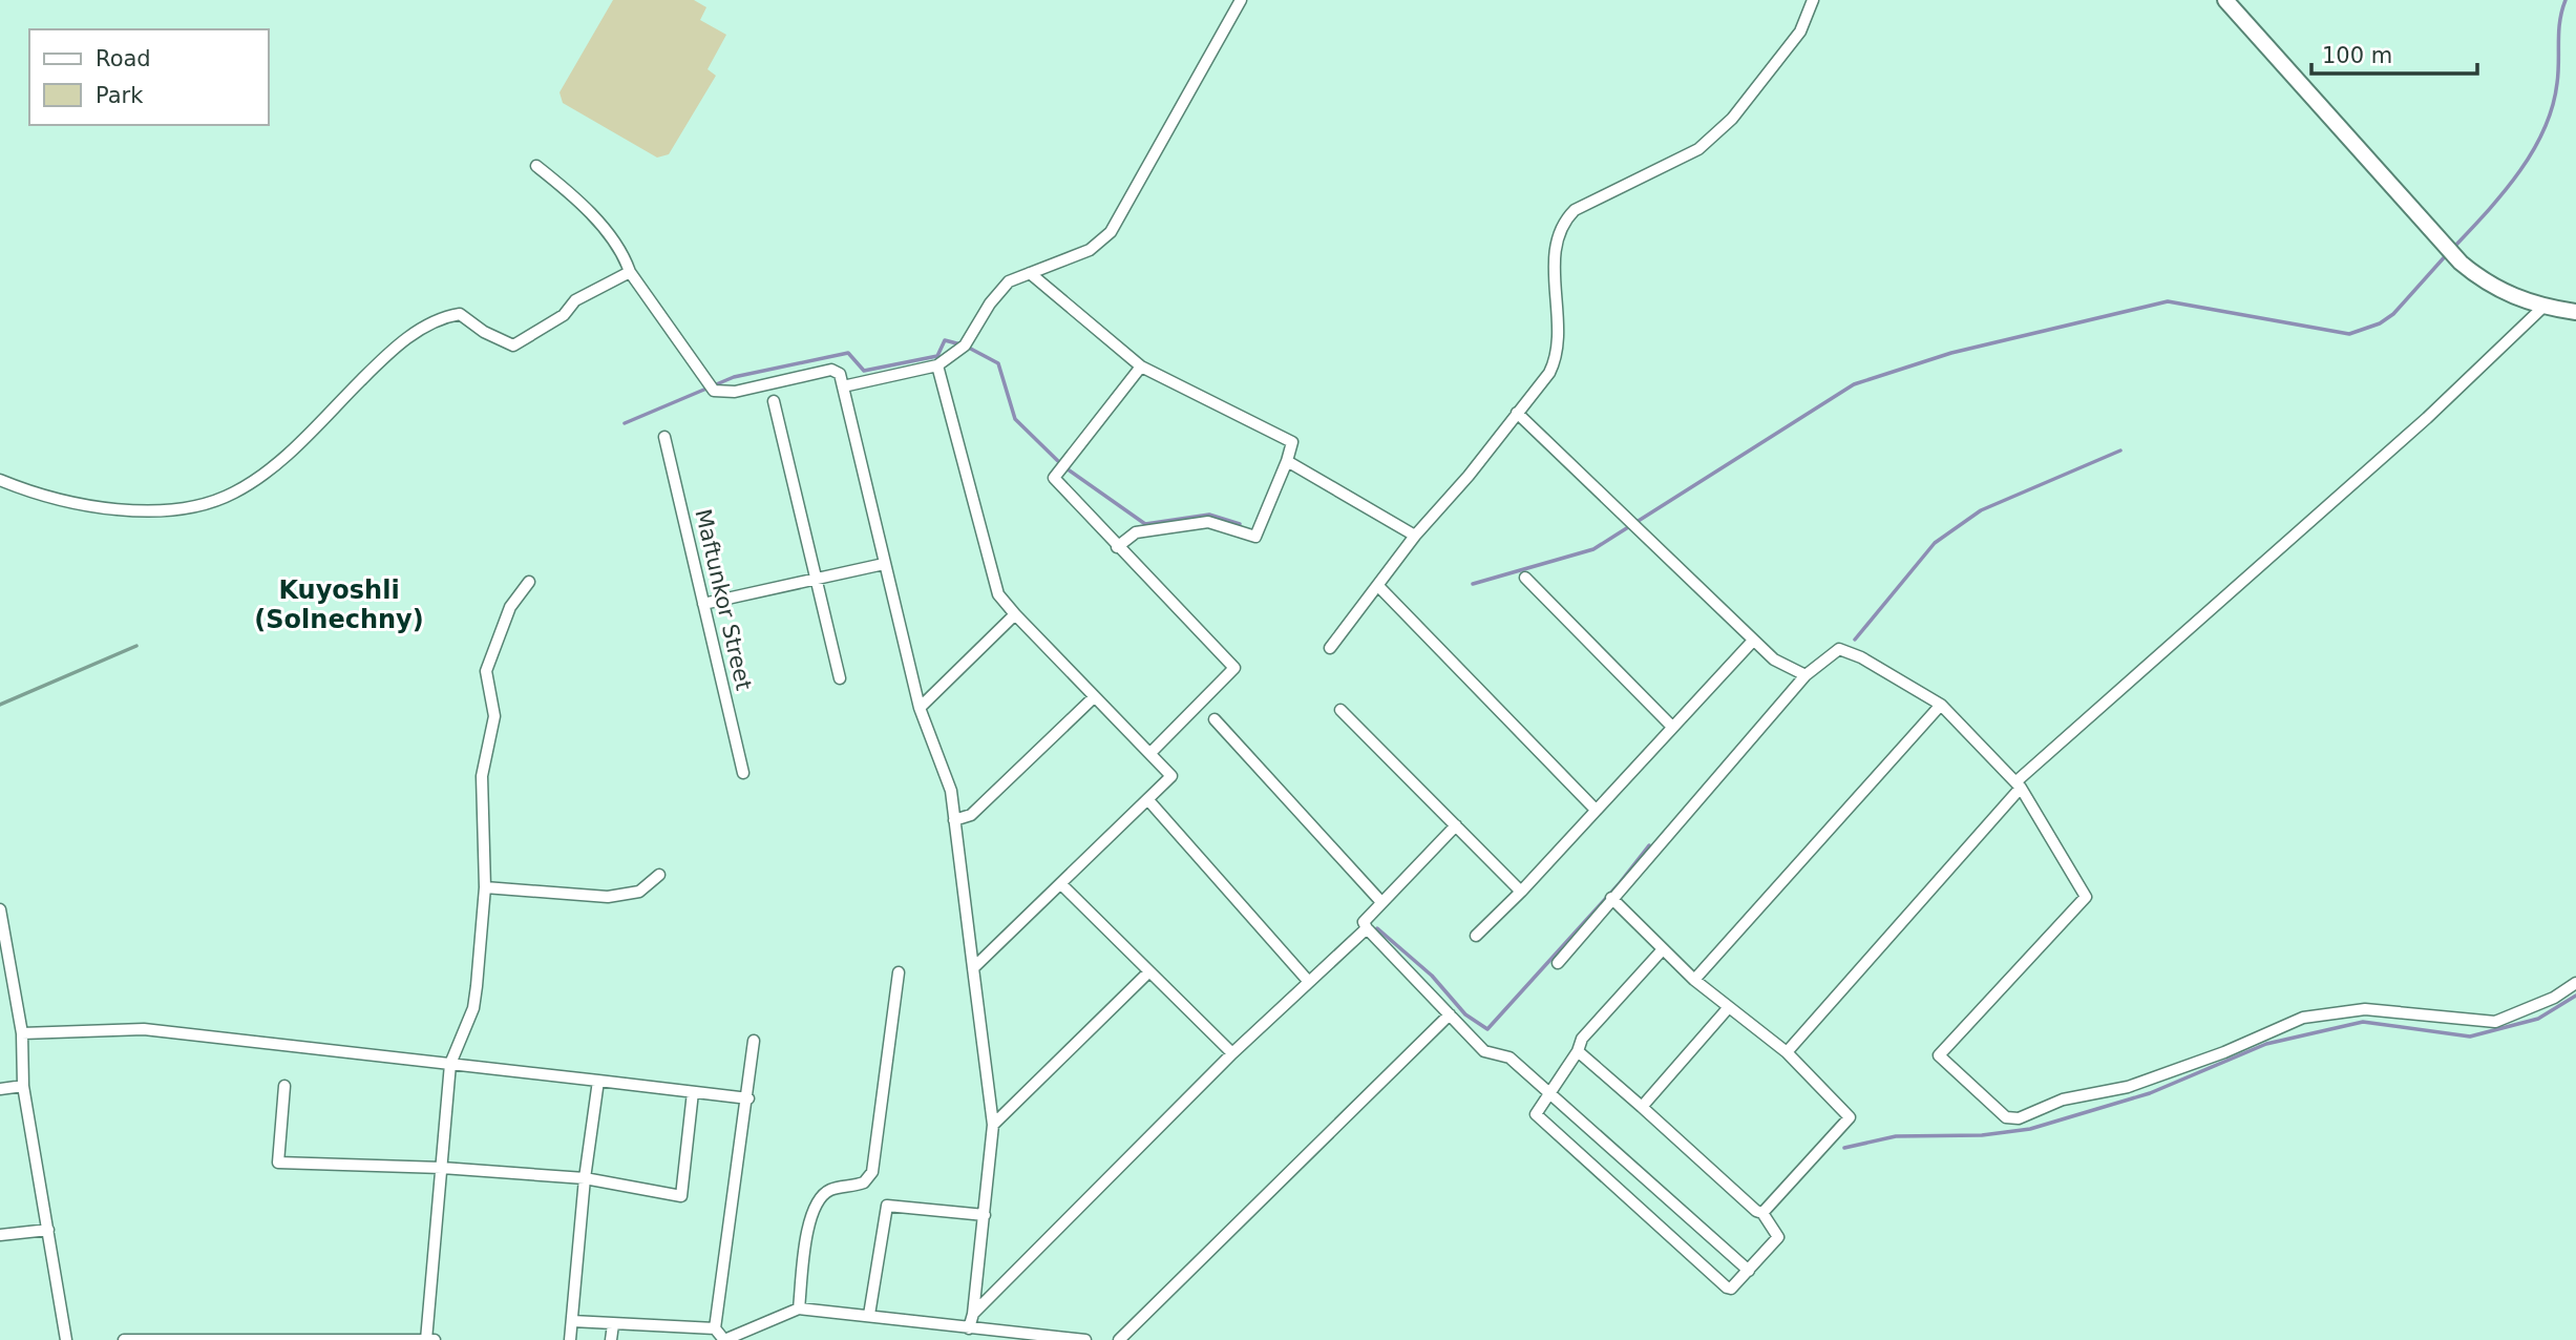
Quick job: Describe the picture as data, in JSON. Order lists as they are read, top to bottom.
{
  "streets": {
    "street": ["Maftunkor Street"]
  },
  "districts": ["Kuyoshli (Solnechny)"],
  "legend": ["Road", "Park"],
  "scale_bar": "100 m"
}
